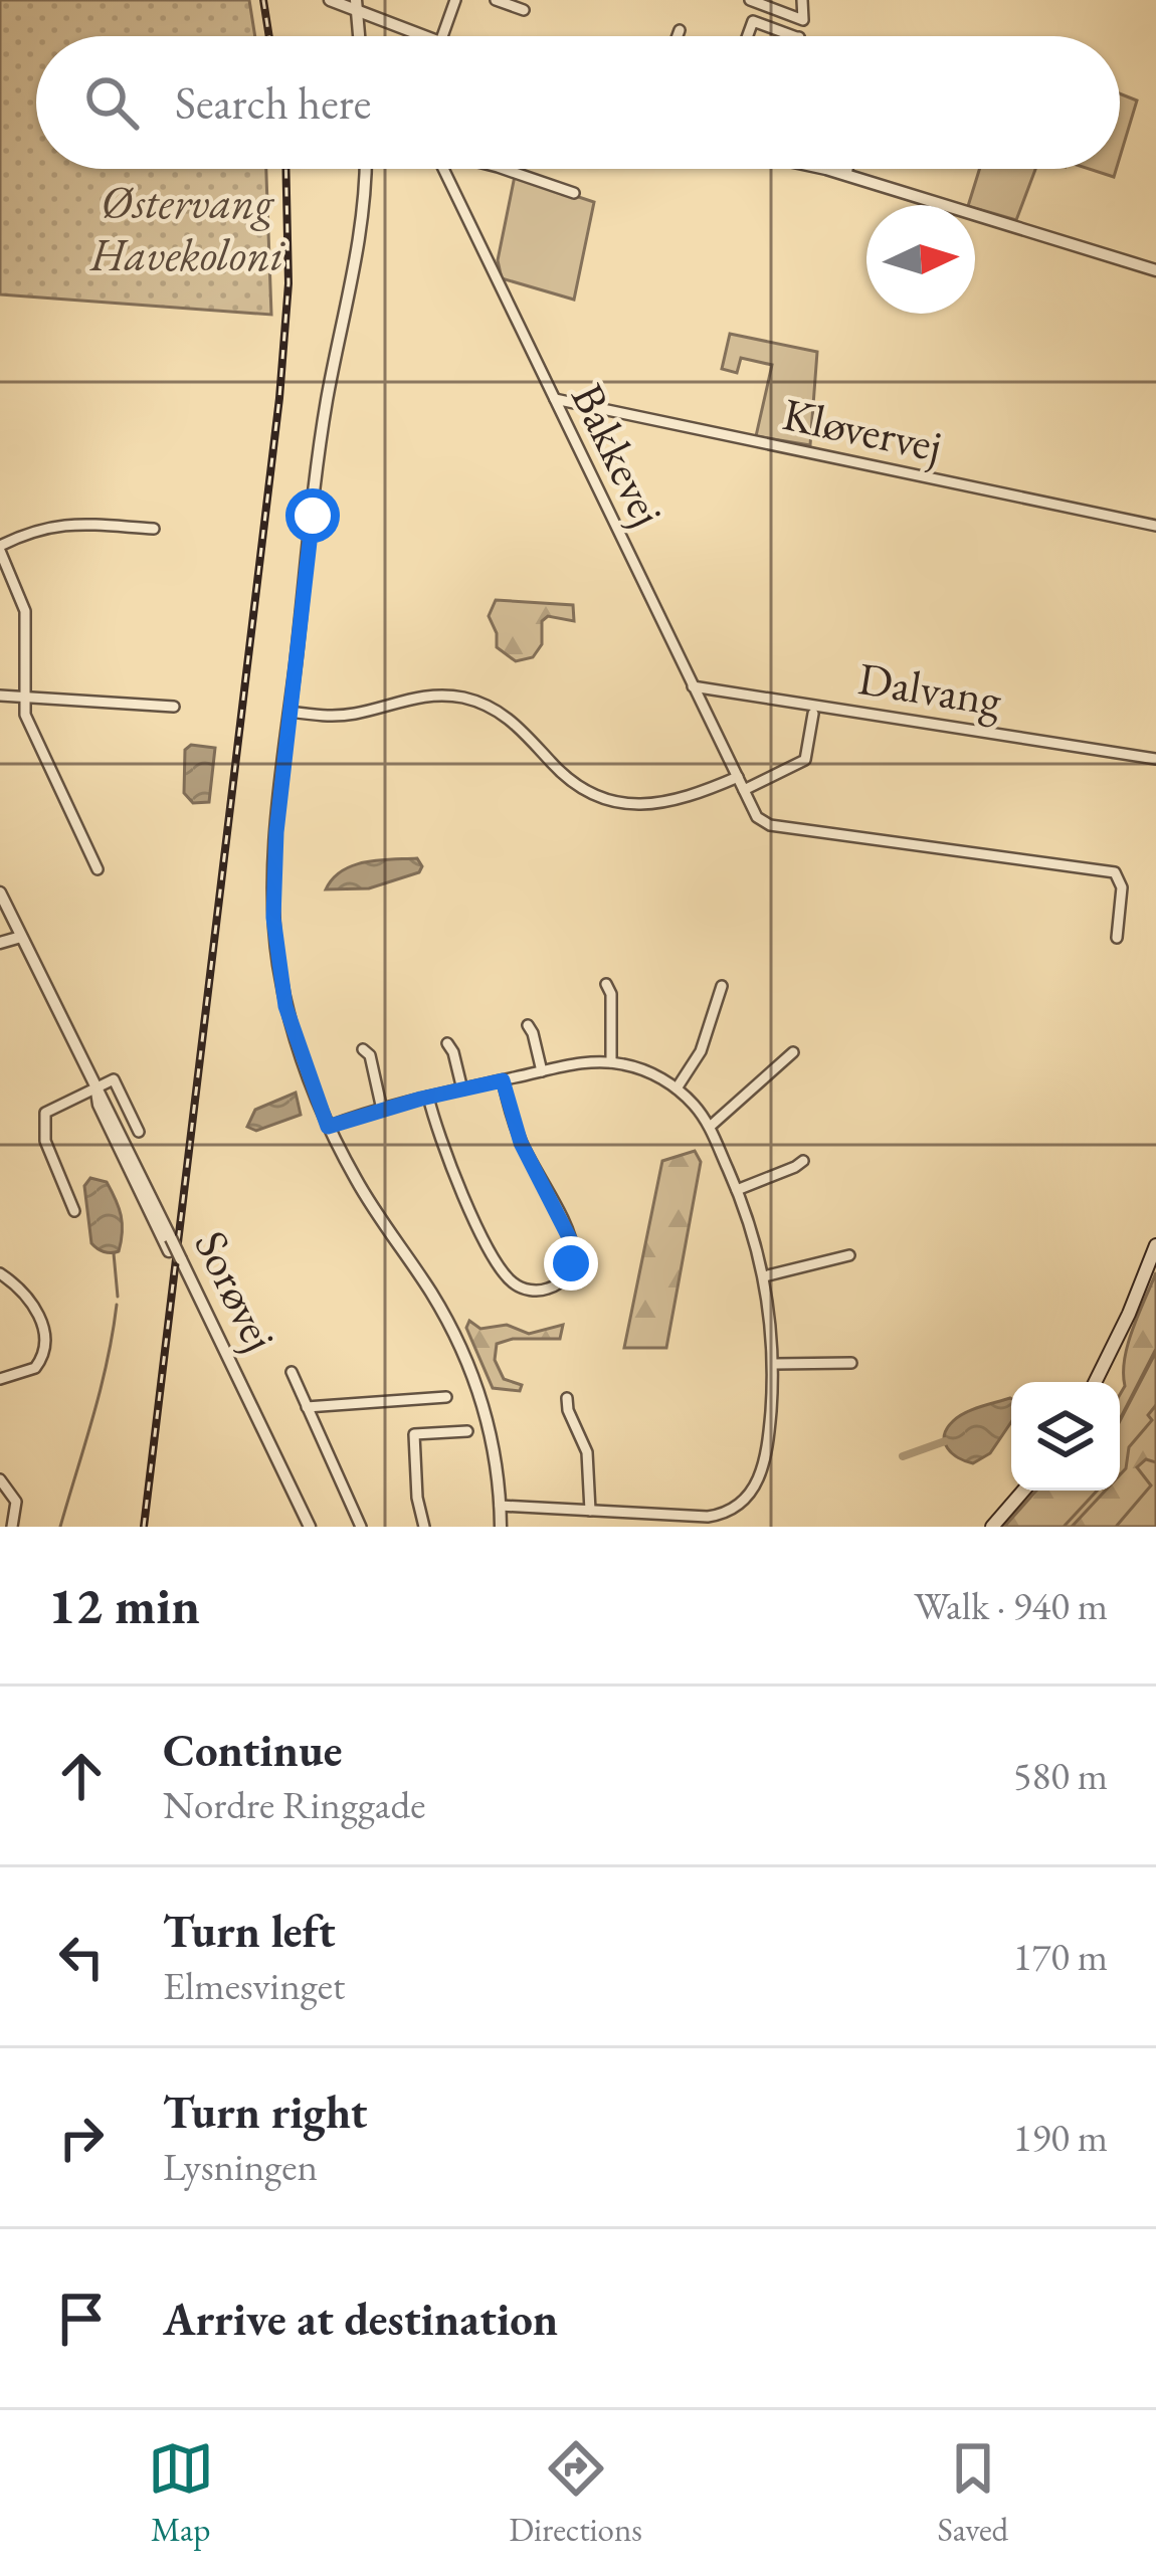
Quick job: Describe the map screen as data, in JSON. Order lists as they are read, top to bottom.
{
  "streets": {
    "street": [
      "Kløvervej",
      "Bakkevej",
      "Dalvang",
      "Sorøvej"
    ]
  },
  "crossings": [
    ["Kløvervej", "Bakkevej"],
    ["Bakkevej", "Dalvang"]
  ],
  "parks": ["Østervang Havekoloni"],
  "north": "right",
  "page": {
    "search": "Search here",
    "heading": ["12 min", "Walk · 940 m"],
    "list": [
      ["Continue", "Nordre Ringgade", "580 m"],
      ["Turn left", "Elmesvinget", "170 m"],
      ["Turn right", "Lysningen", "190 m"],
      "Arrive at destination"
    ],
    "nav": ["Map", "Directions", "Saved"]
  }
}
